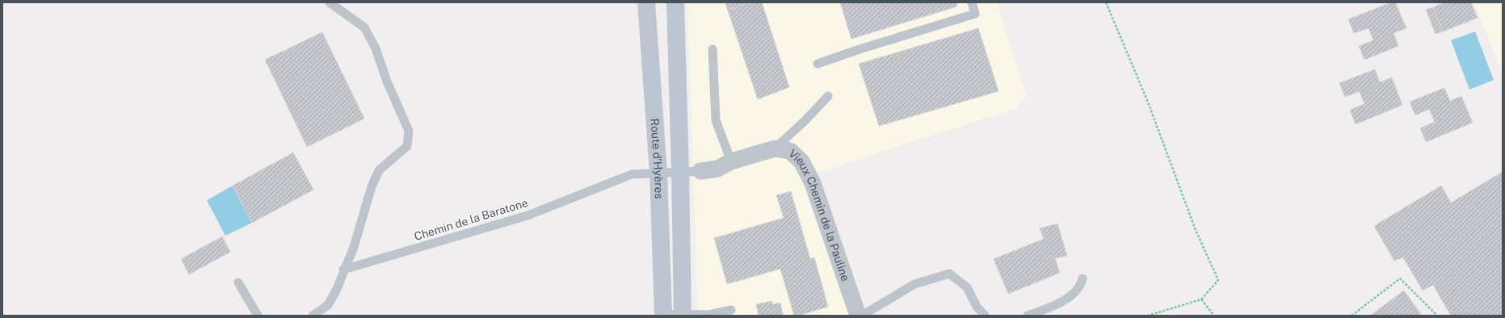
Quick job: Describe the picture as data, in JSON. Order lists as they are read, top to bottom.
{
  "streets": {
    "main road": ["Route d'Hyères"],
    "street": ["Vieux Chemin de la Pauline"],
    "lane": ["Chemin de la Baratone"]
  },
  "crossings": [
    ["Route d'Hyères", "Chemin de la Baratone"],
    ["Vieux Chemin de la Pauline", "Chemin de la Baratone"]
  ]
}
